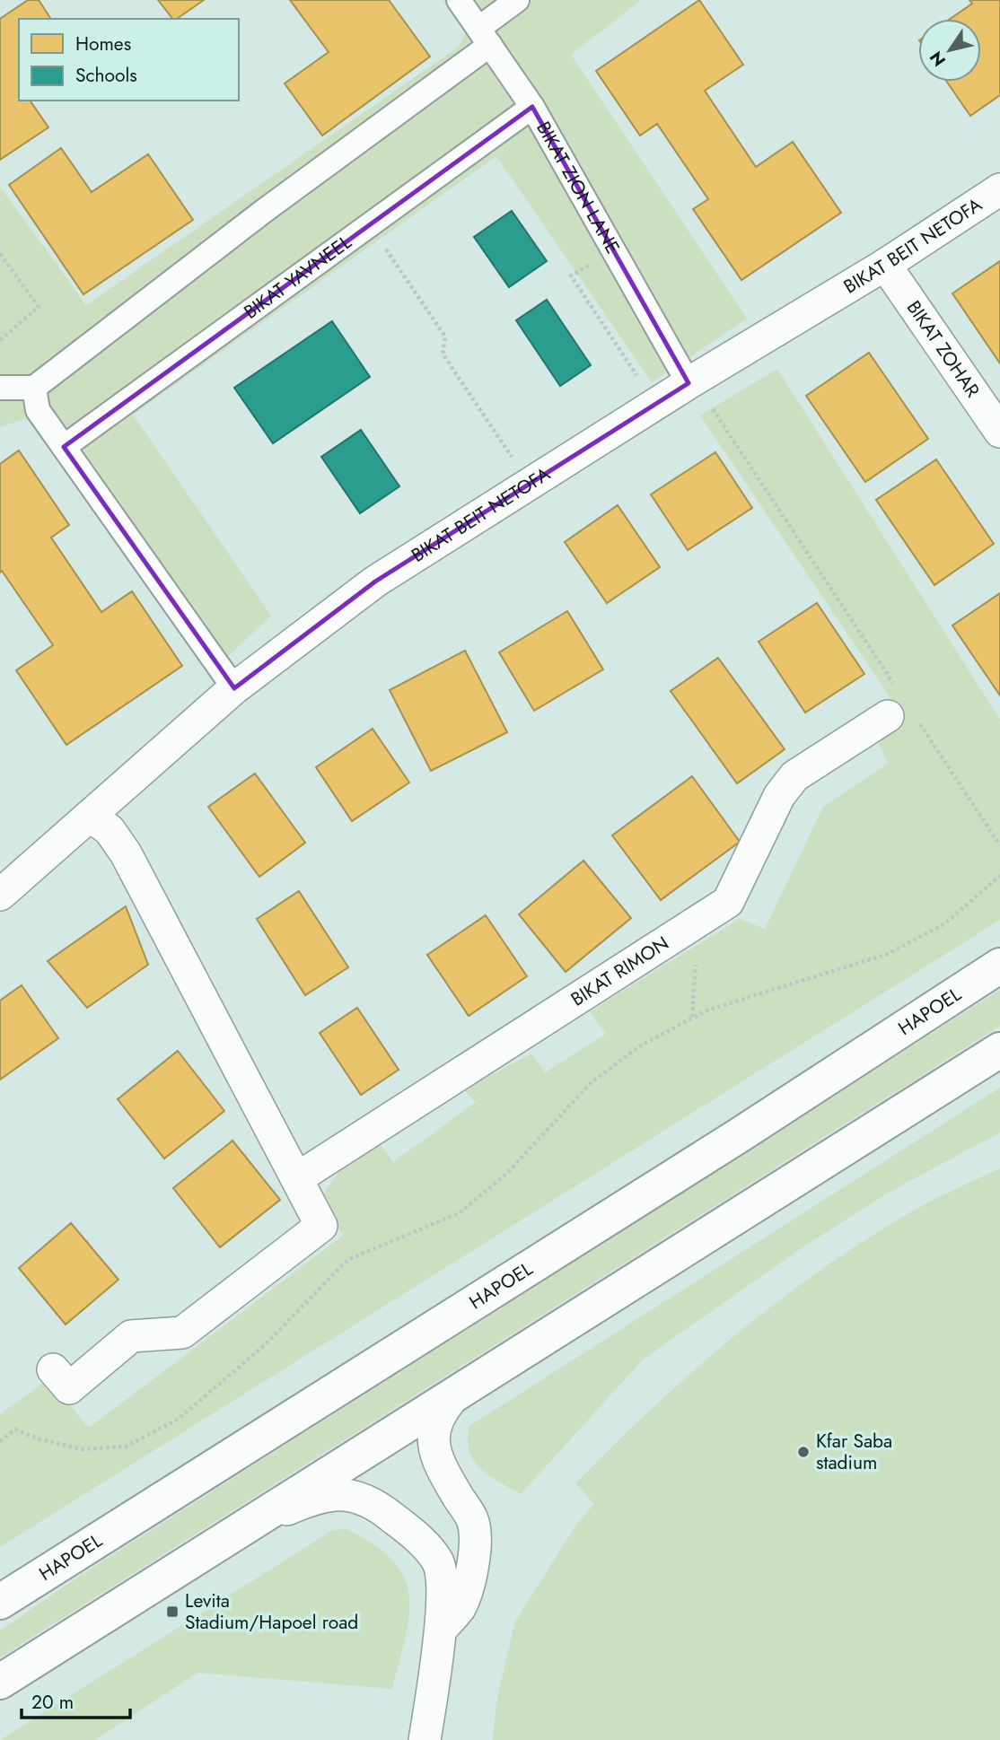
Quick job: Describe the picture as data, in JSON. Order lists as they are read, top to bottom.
{
  "streets": {
    "main road": ["HAPOEL"],
    "street": [
      "BIKAT ZION LANE",
      "BIKAT BEIT NETOFA",
      "BIKAT YAVNEEL",
      "BIKAT ZOHAR",
      "BIKAT RIMON"
    ]
  },
  "crossings": [
    ["BIKAT ZION LANE", "BIKAT BEIT NETOFA"],
    ["BIKAT ZION LANE", "BIKAT YAVNEEL"],
    ["BIKAT BEIT NETOFA", "BIKAT ZOHAR"]
  ],
  "places": {
    "other": ["Kfar Saba stadium"],
    "transit": ["Levita Stadium/Hapoel road"]
  },
  "legend": ["Homes", "Schools"],
  "scale_bar": "20 m",
  "north": "bottom left"
}
